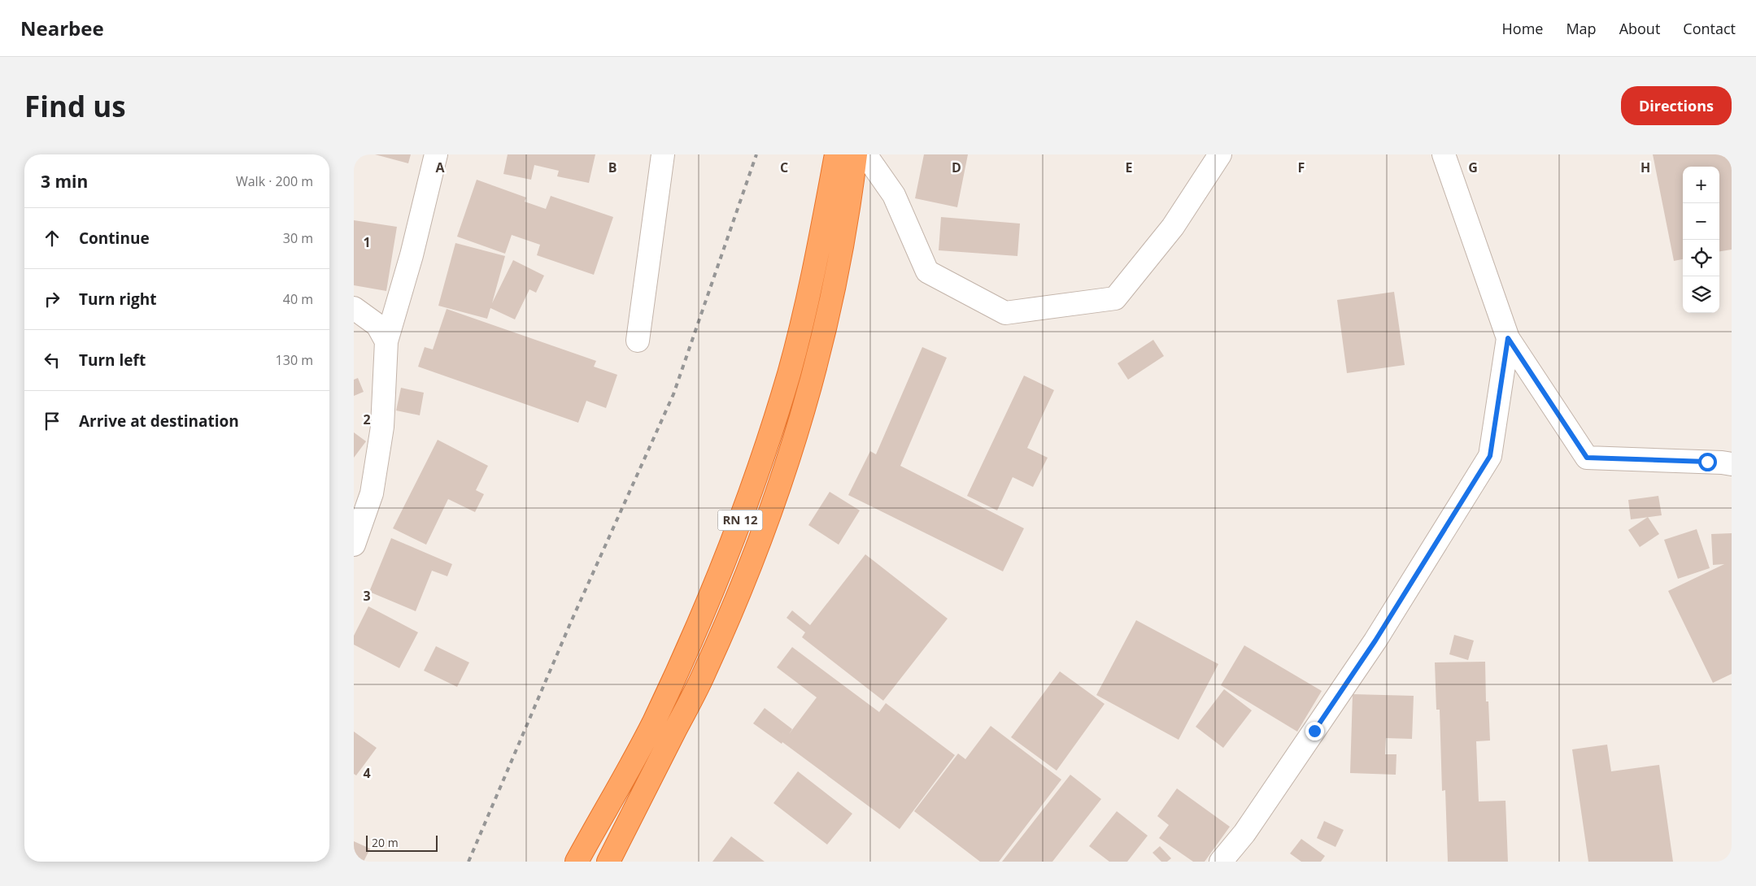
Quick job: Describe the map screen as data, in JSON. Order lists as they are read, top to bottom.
{
  "streets": {
    "highway": ["RN 12"]
  },
  "scale_bar": "20 m",
  "page": {
    "header": "Nearbee",
    "nav": [
      "Home",
      "Map",
      "About",
      "Contact"
    ],
    "buttons": "Directions",
    "title": "Find us",
    "heading": ["3 min", "Walk · 200 m"],
    "map_buttons": ["+", "−"],
    "list": [
      ["Continue", "30 m"],
      ["Turn right", "40 m"],
      ["Turn left", "130 m"],
      "Arrive at destination"
    ],
    "scale": "20 m"
  },
  "grid": {
    "columns": [
      "A",
      "B",
      "C",
      "D",
      "E",
      "F",
      "G",
      "H"
    ],
    "rows": [
      "1",
      "2",
      "3",
      "4"
    ]
  }
}
